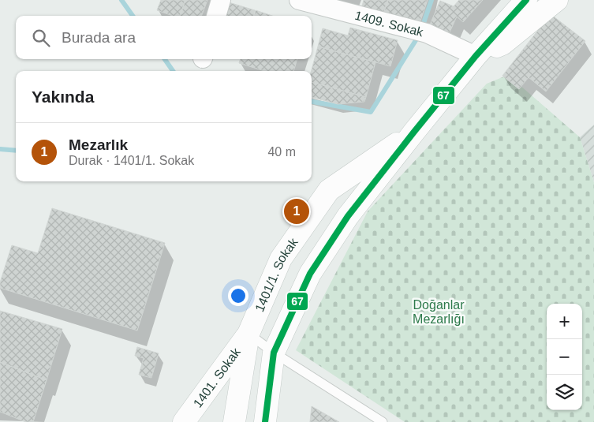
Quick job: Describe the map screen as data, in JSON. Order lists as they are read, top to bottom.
{
  "streets": {
    "main road": ["1401/1. Sokak", "1401. Sokak"],
    "street": ["1409. Sokak"]
  },
  "crossings": [
    ["1409. Sokak", "1401/1. Sokak"],
    ["1401/1. Sokak", "1401. Sokak"]
  ],
  "parks": ["Doğanlar Mezarlığı"],
  "lines": ["transit line 67"],
  "page": {
    "search": "Burada ara",
    "heading": "Yakında",
    "list": [
      {
        "mark": "1",
        "name": "Mezarlık",
        "note": "Durak · 1401/1. Sokak",
        "value": "40 m"
      }
    ],
    "pins": "1",
    "map_buttons": ["+", "−"]
  }
}
